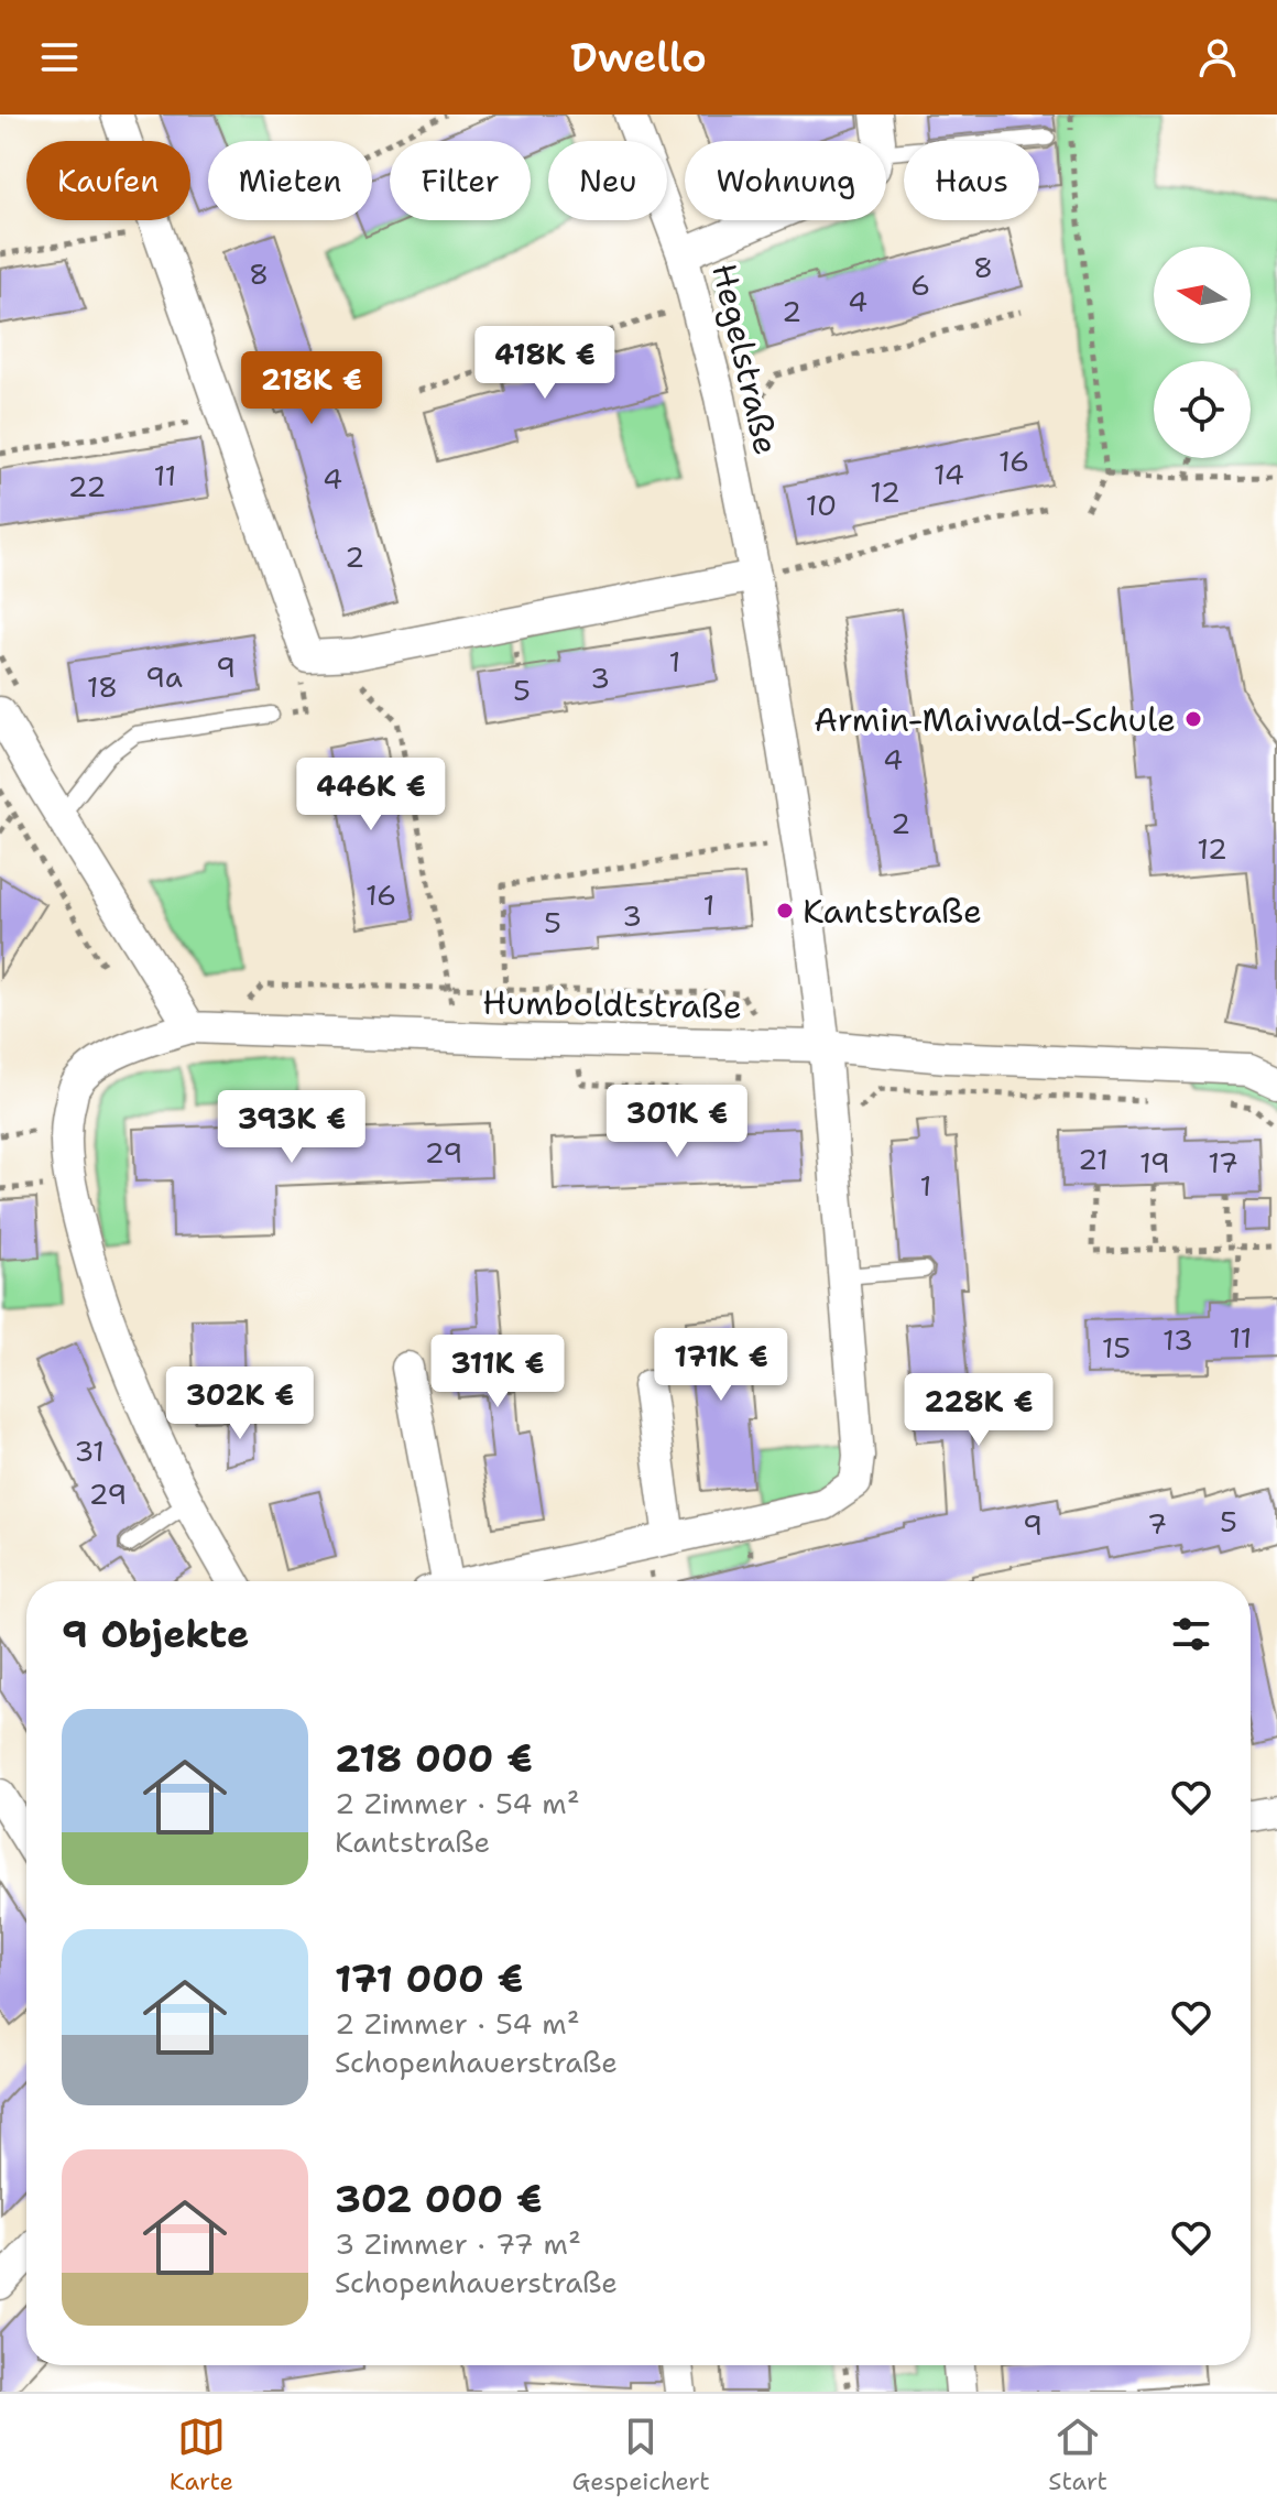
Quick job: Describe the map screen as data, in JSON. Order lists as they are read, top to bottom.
{
  "streets": {
    "street": ["Hegelstraße", "Humboldtstraße"]
  },
  "crossings": [
    ["Hegelstraße", "Humboldtstraße"]
  ],
  "places": ["Armin-Maiwald-Schule", "Kantstraße"],
  "house_numbers": [
    "8",
    "8",
    "6",
    "4",
    "2",
    "16",
    "14",
    "11",
    "4",
    "22",
    "12",
    "10",
    "2",
    "1",
    "9",
    "9a",
    "3",
    "18",
    "5",
    "4",
    "2",
    "12",
    "16",
    "1",
    "3",
    "5",
    "29",
    "21",
    "19",
    "17",
    "1",
    "11",
    "13",
    "15",
    "31",
    "29",
    "5",
    "7",
    "9"
  ],
  "north": "left",
  "page": {
    "header": "Dwello",
    "chip": [
      "Kaufen",
      "Mieten",
      "Filter",
      "Neu",
      "Wohnung",
      "Haus"
    ],
    "price": [
      "418K €",
      "218K €",
      "446K €",
      "301K €",
      "393K €",
      "171K €",
      "311K €",
      "302K €",
      "228K €"
    ],
    "heading": "9 Objekte",
    "list": [
      {
        "name": "218 000 €",
        "note": "2 Zimmer · 54 m² · Kantstraße"
      },
      {
        "name": "171 000 €",
        "note": "2 Zimmer · 54 m² · Schopenhauerstraße"
      },
      {
        "name": "302 000 €",
        "note": "3 Zimmer · 77 m² · Schopenhauerstraße"
      }
    ],
    "tabs": ["Karte", "Gespeichert", "Start"]
  }
}
